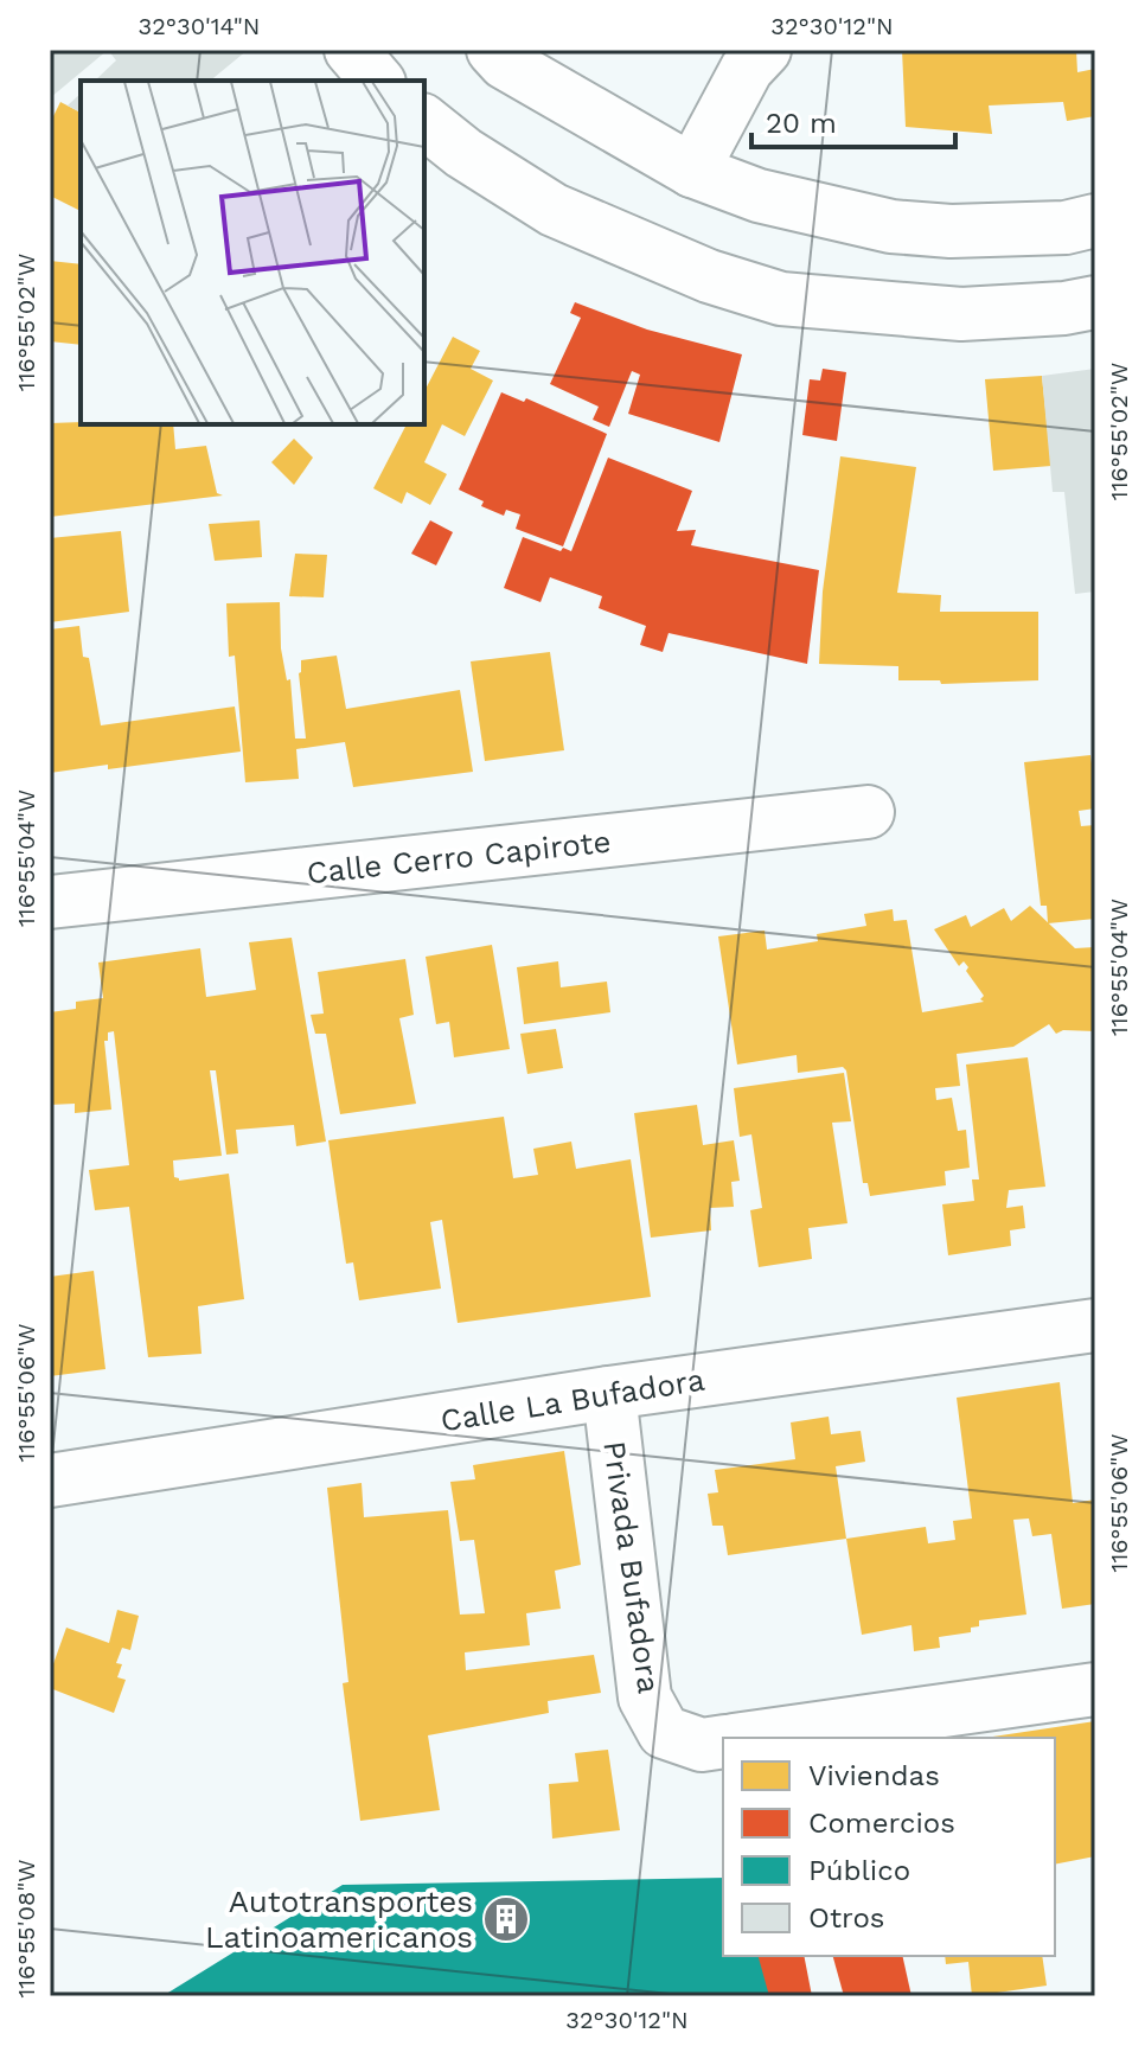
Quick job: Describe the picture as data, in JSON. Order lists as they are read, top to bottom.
{
  "streets": {
    "street": ["Calle Cerro Capirote", "Calle La Bufadora", "Privada Bufadora"]
  },
  "crossings": [
    ["Calle La Bufadora", "Privada Bufadora"]
  ],
  "places": {
    "building": ["Autotransportes Latinoamericanos"]
  },
  "legend": [
    "Viviendas",
    "Comercios",
    "Público",
    "Otros"
  ],
  "scale_bar": "20 m",
  "coordinates": [
    "32°30'14\"N",
    "32°30'12\"N",
    "116°55'02\"W",
    "116°55'04\"W",
    "116°55'06\"W",
    "116°55'08\"W"
  ]
}
